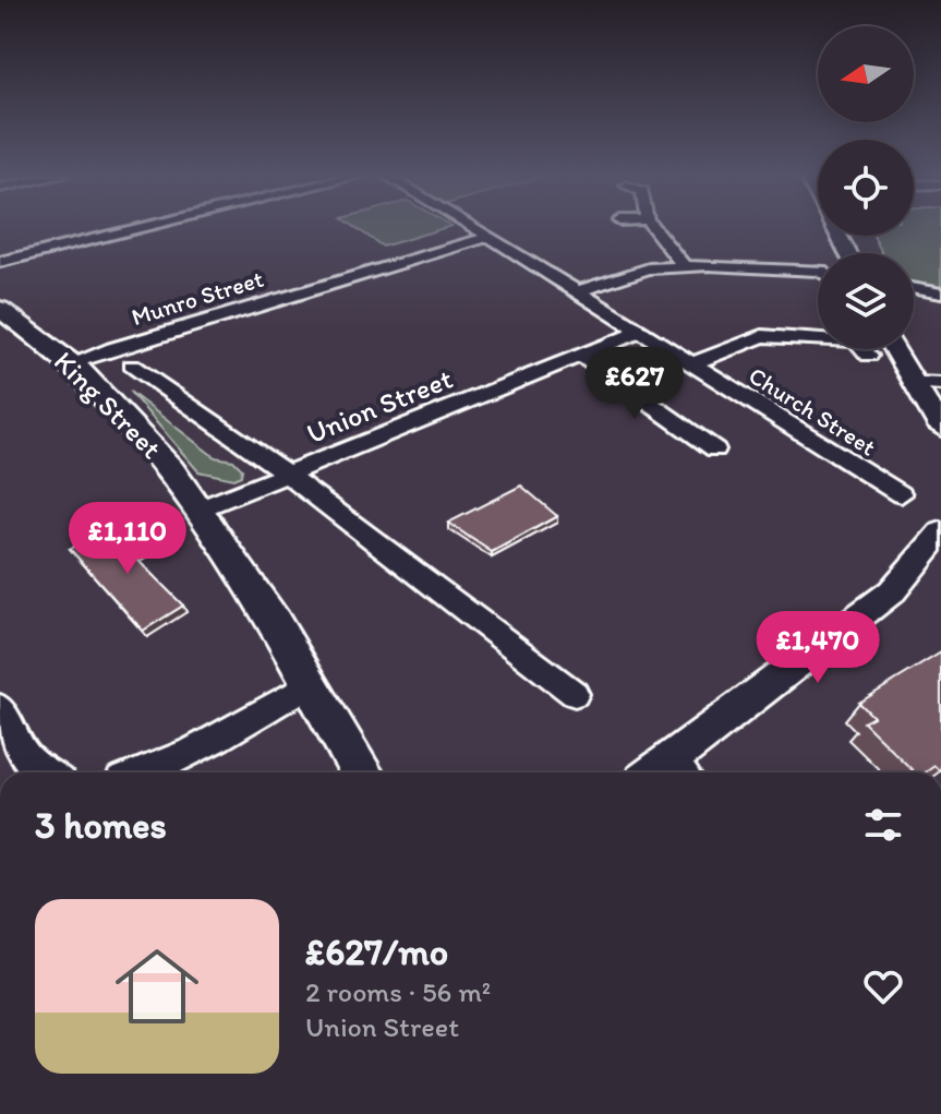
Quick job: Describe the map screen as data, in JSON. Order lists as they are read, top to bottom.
{
  "streets": {
    "main road": ["King Street"],
    "street": ["Munro Street", "Union Street", "Church Street"]
  },
  "crossings": [
    ["Munro Street", "King Street"],
    ["Munro Street", "Church Street"],
    ["King Street", "Union Street"],
    ["Union Street", "Church Street"]
  ],
  "north": "left",
  "page": {
    "price": ["£627", "£1,110", "£1,470"],
    "heading": "3 homes",
    "list": [
      {
        "name": "£627/mo",
        "note": "2 rooms · 56 m² · Union Street"
      }
    ]
  }
}
